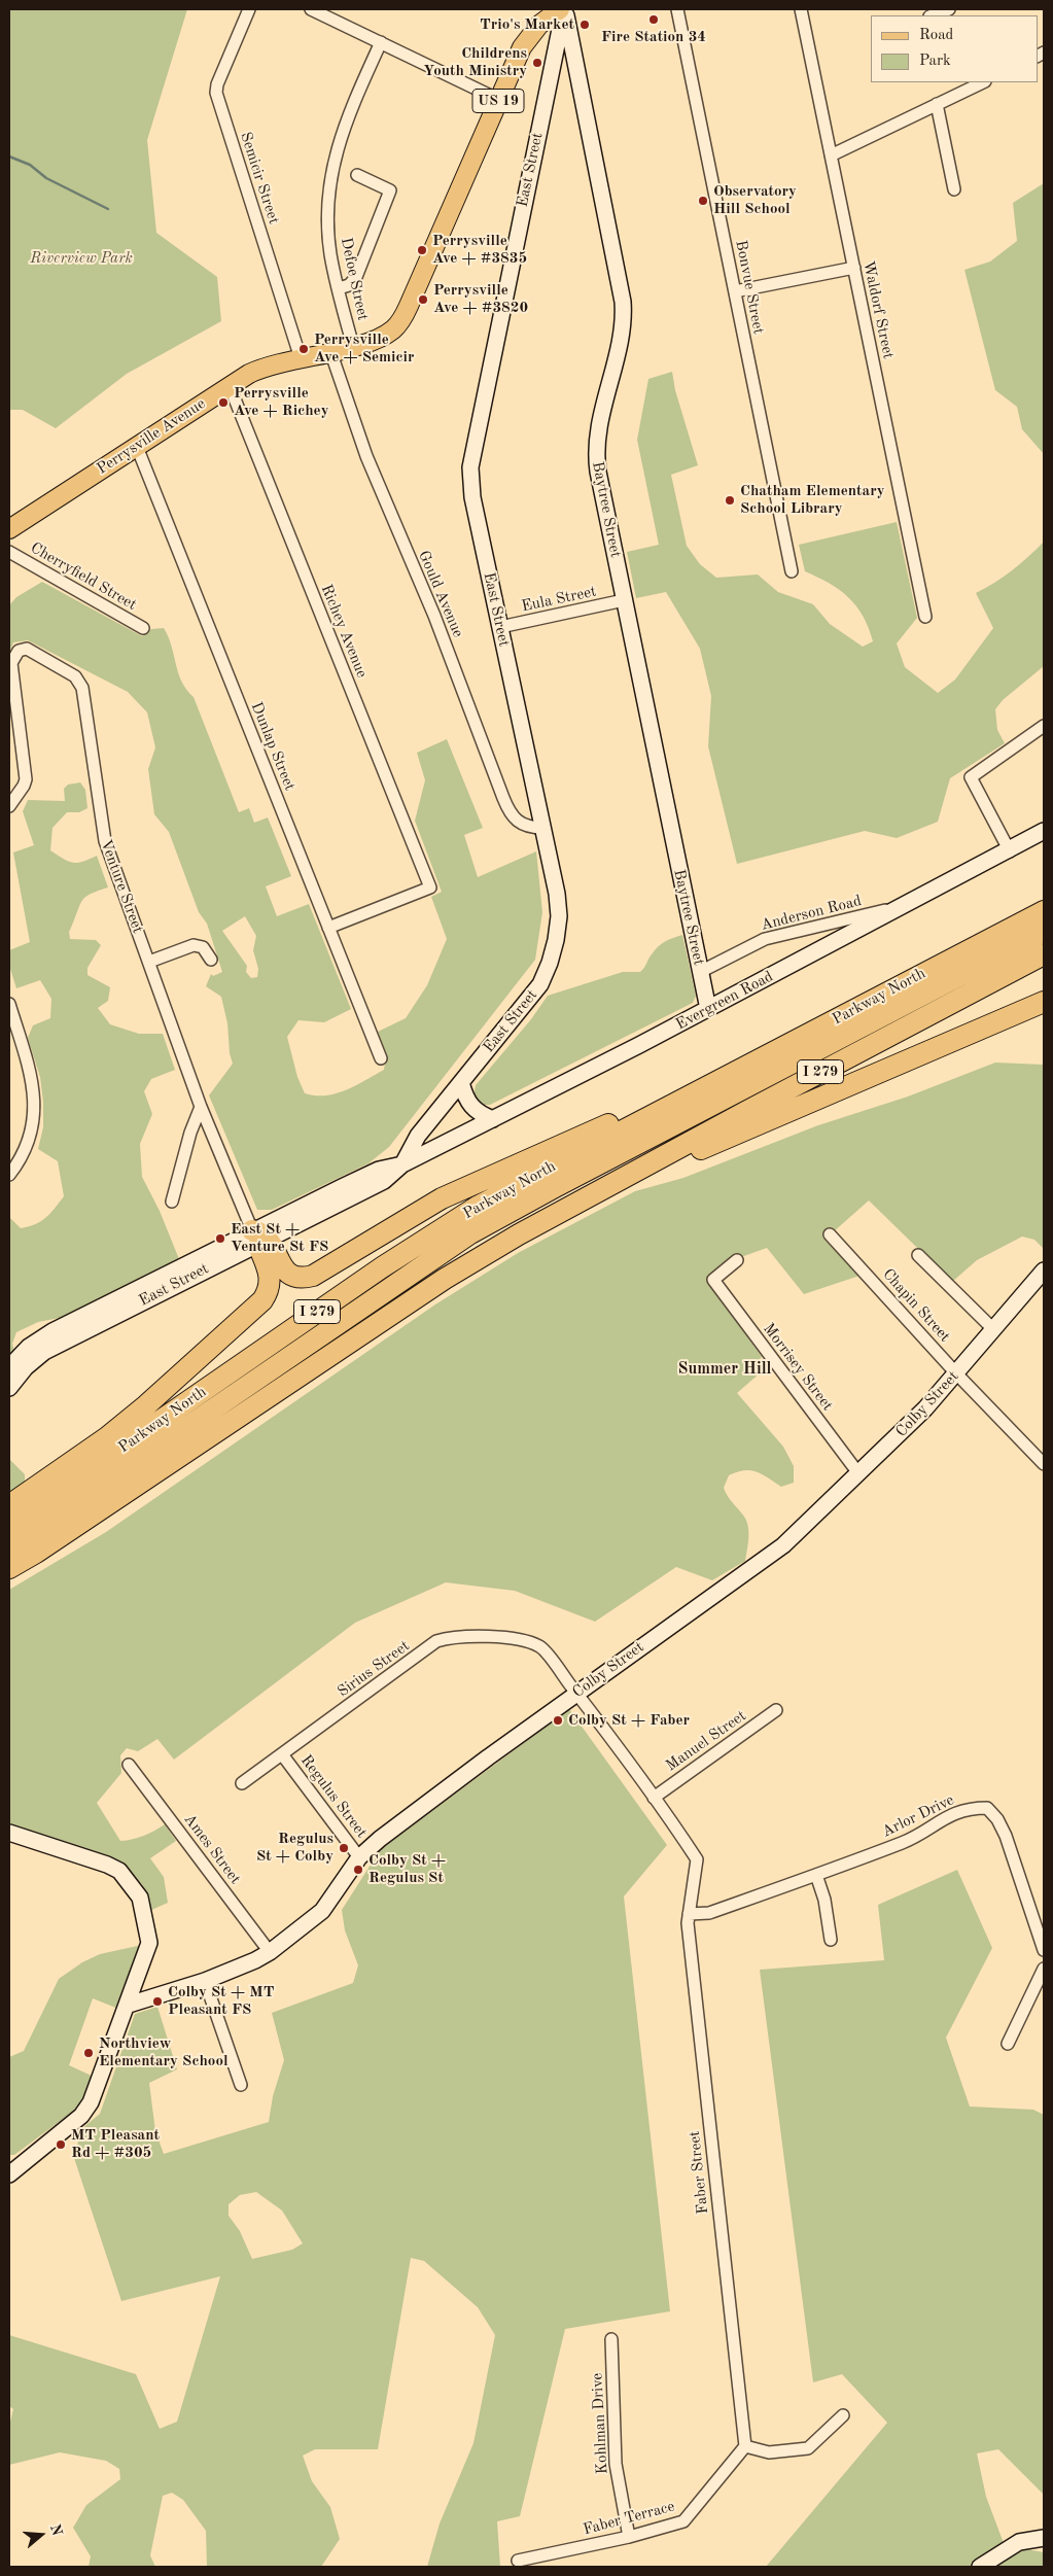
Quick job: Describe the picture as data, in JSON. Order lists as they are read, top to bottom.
{
  "streets": {
    "highway": ["Parkway North", "I 279"],
    "main road": ["US 19", "Perrysville Avenue"],
    "street": [
      "East Street",
      "Semicir Street",
      "Defoe Street",
      "Bonvue Street",
      "Waldorf Street",
      "Baytree Street",
      "Cherryfield Street",
      "Gould Avenue",
      "Eula Street",
      "Richey Avenue",
      "Dunlap Street",
      "Venture Street",
      "Anderson Road",
      "Evergreen Road",
      "Chapin Street",
      "Morrisey Street",
      "Colby Street",
      "Sirius Street",
      "Manuel Street",
      "Regulus Street",
      "Arlor Drive",
      "Ames Street",
      "Faber Street",
      "Kohlman Drive",
      "Faber Terrace"
    ]
  },
  "crossings": [
    ["East Street", "Perrysville Avenue"],
    ["East Street", "Baytree Street"],
    ["East Street", "Gould Avenue"],
    ["East Street", "Eula Street"],
    ["East Street", "Venture Street"],
    ["East Street", "Evergreen Road"],
    ["Semicir Street", "Perrysville Avenue"],
    ["Defoe Street", "Perrysville Avenue"],
    ["Perrysville Avenue", "Baytree Street"],
    ["Perrysville Avenue", "Gould Avenue"],
    ["Perrysville Avenue", "Richey Avenue"],
    ["Perrysville Avenue", "Dunlap Street"],
    ["Baytree Street", "Eula Street"],
    ["Baytree Street", "Anderson Road"],
    ["Baytree Street", "Evergreen Road"],
    ["Richey Avenue", "Dunlap Street"],
    ["Anderson Road", "Evergreen Road"],
    ["Chapin Street", "Colby Street"],
    ["Morrisey Street", "Colby Street"],
    ["Colby Street", "Sirius Street"],
    ["Colby Street", "Regulus Street"],
    ["Colby Street", "Ames Street"],
    ["Colby Street", "Faber Street"],
    ["Sirius Street", "Regulus Street"],
    ["Sirius Street", "Faber Street"],
    ["Manuel Street", "Faber Street"],
    ["Arlor Drive", "Faber Street"],
    ["Faber Street", "Faber Terrace"],
    ["Kohlman Drive", "Faber Terrace"]
  ],
  "districts": ["Summer Hill"],
  "parks": ["Riverview Park"],
  "places": [
    "Fire Station 34",
    "Trio's Market",
    "Childrens Youth Ministry",
    "Observatory Hill School",
    "Perrysville Ave + #3835",
    "Perrysville Ave + #3820",
    "Perrysville Ave + Semicir",
    "Perrysville Ave + Richey",
    "Chatham Elementary School Library",
    "East St + Venture St FS",
    "Colby St + Faber",
    "Regulus St + Colby",
    "Colby St + Regulus St",
    "Colby St + MT Pleasant FS",
    "Northview Elementary School",
    "MT Pleasant Rd + #305"
  ],
  "legend": ["Road", "Park"],
  "north": "right"
}
